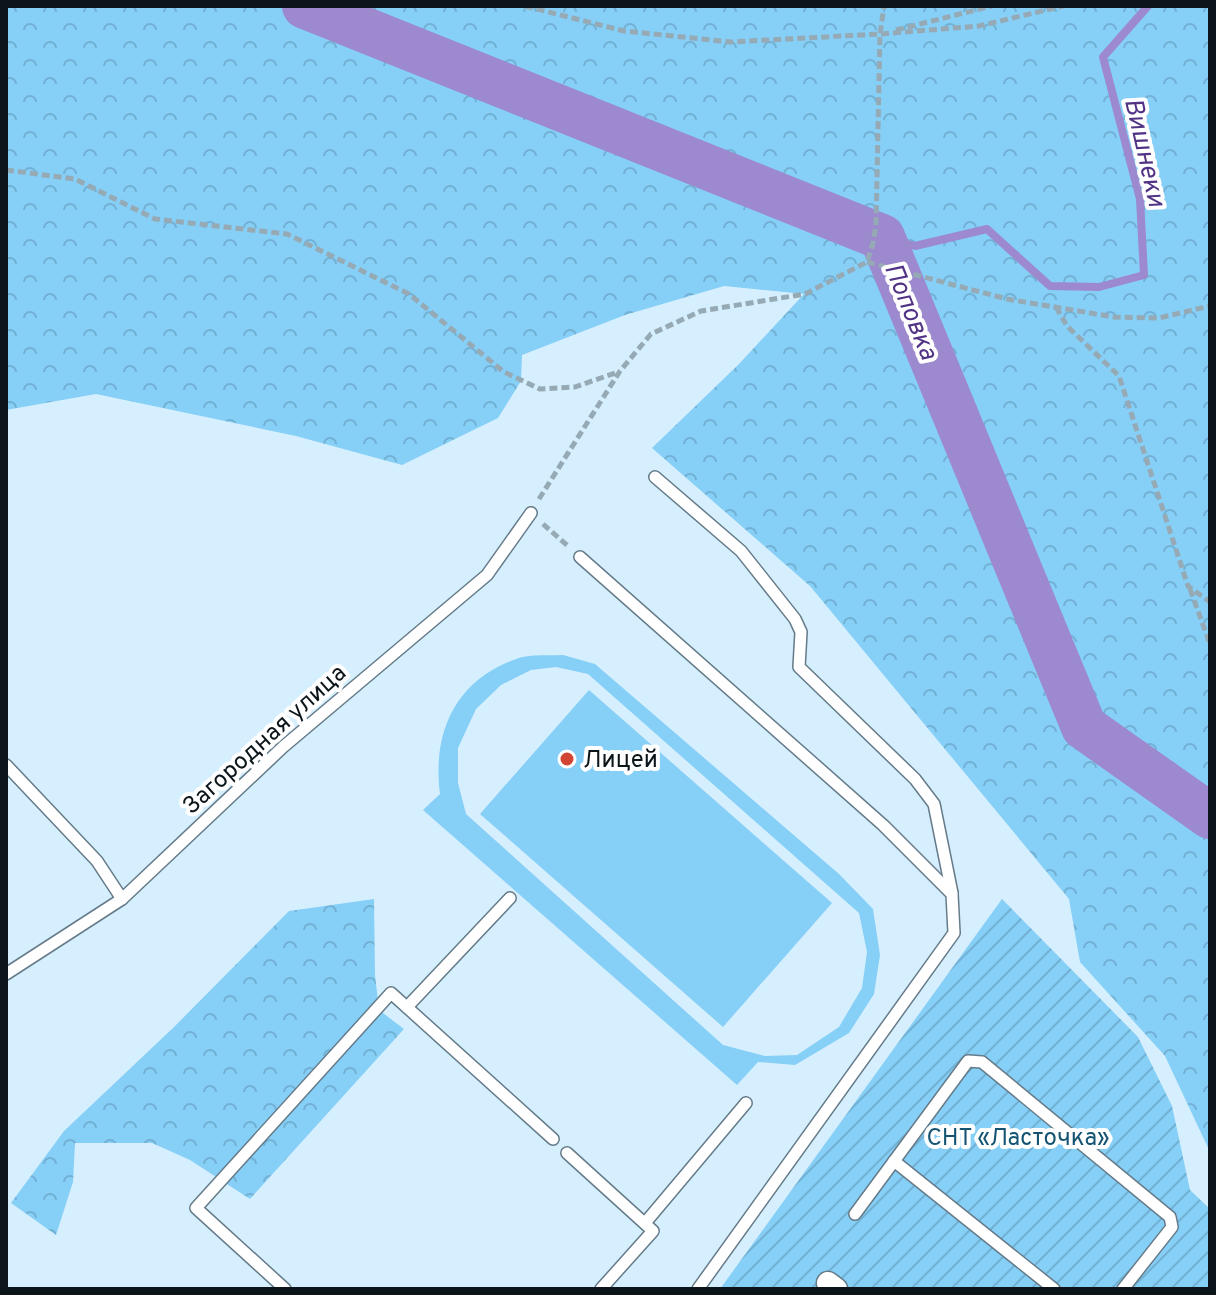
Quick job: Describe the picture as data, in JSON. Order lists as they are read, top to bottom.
{
  "streets": {
    "lane": ["Загородная улица"]
  },
  "water": ["Вишнеки", "Поповка"],
  "parks": ["СНТ «Ласточка»"],
  "places": ["Лицей"]
}
